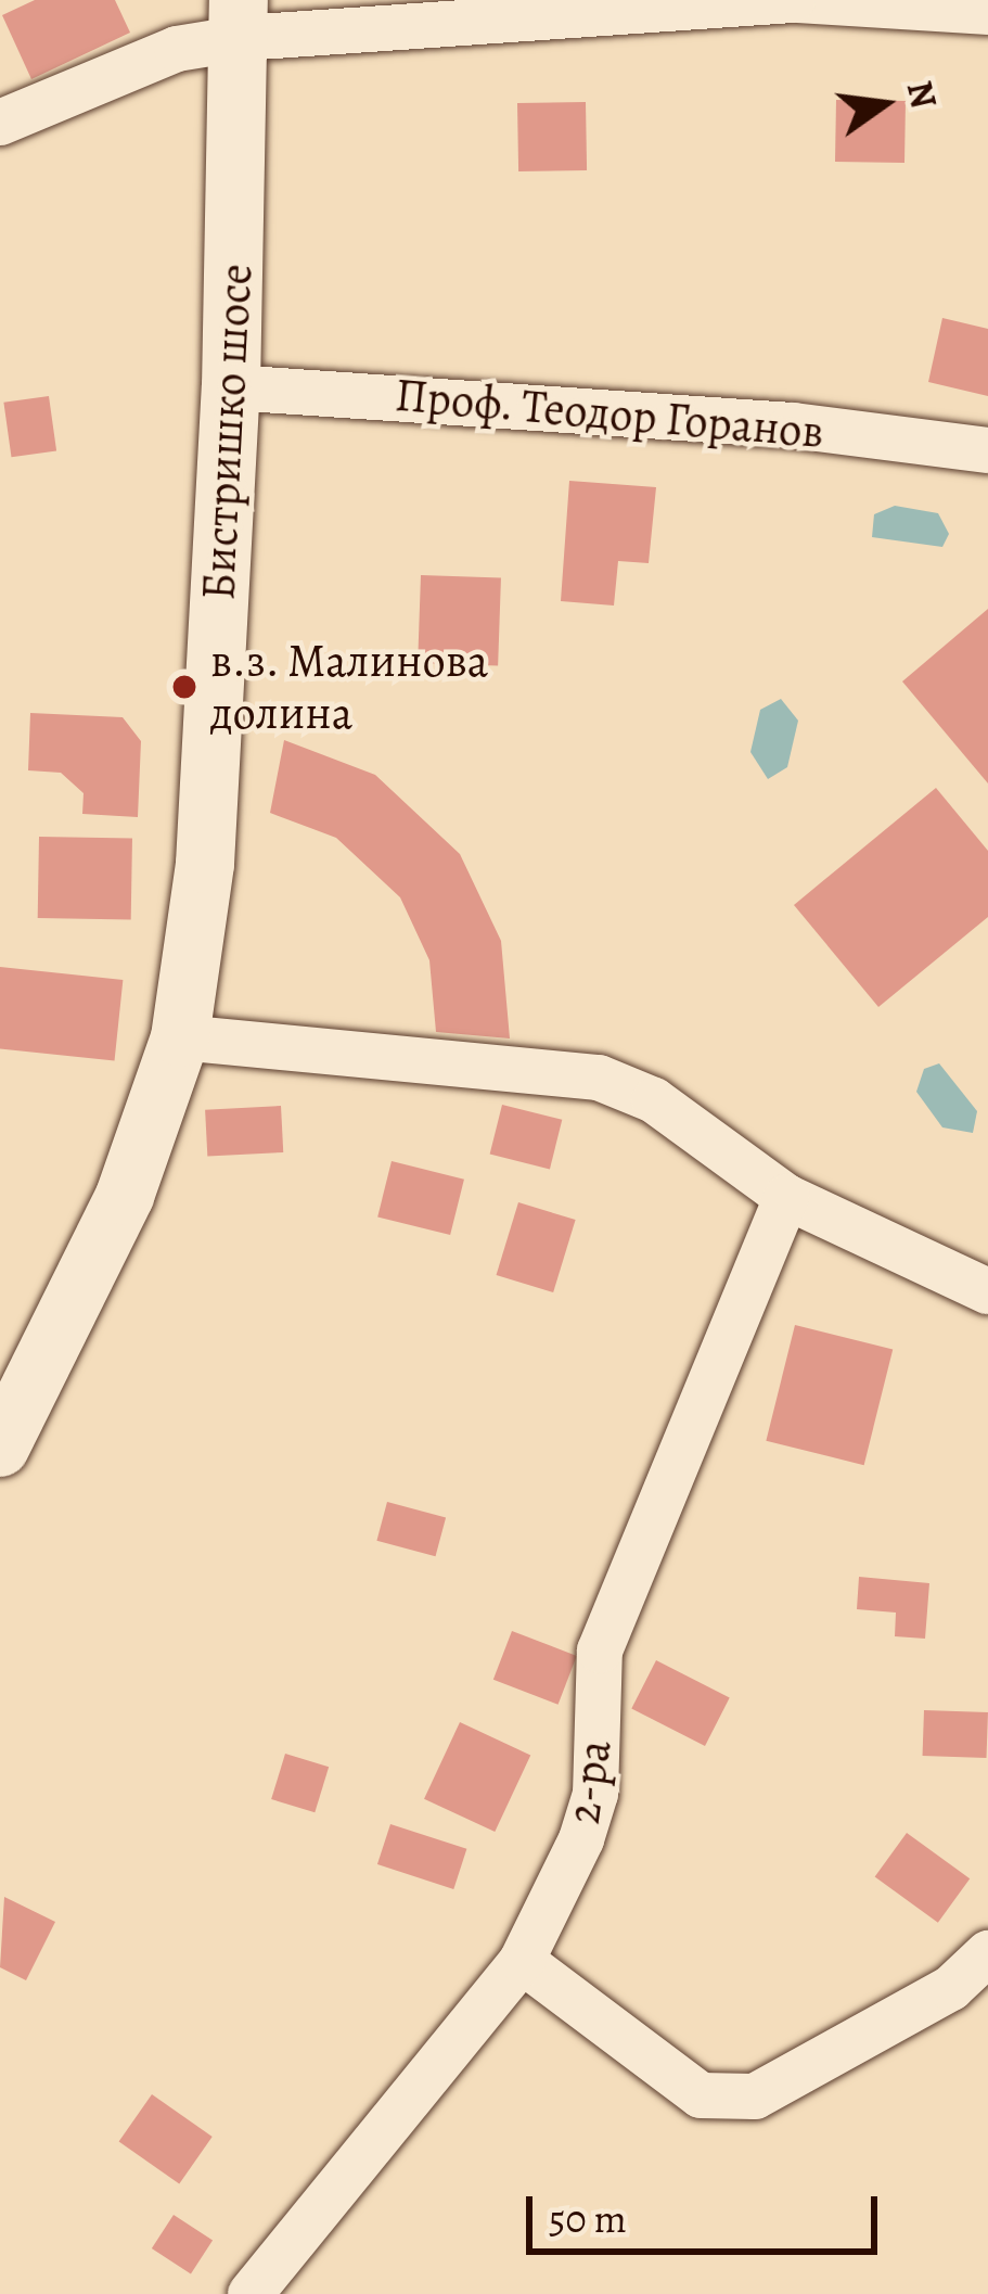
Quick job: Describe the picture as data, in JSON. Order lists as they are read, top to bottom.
{
  "streets": {
    "street": ["Проф. Теодор Горанов", "Бистришко шосе", "2-ра"]
  },
  "crossings": [
    ["Проф. Теодор Горанов", "Бистришко шосе"]
  ],
  "places": ["в.з. Малинова долина"],
  "scale_bar": "50 m",
  "north": "right"
}
